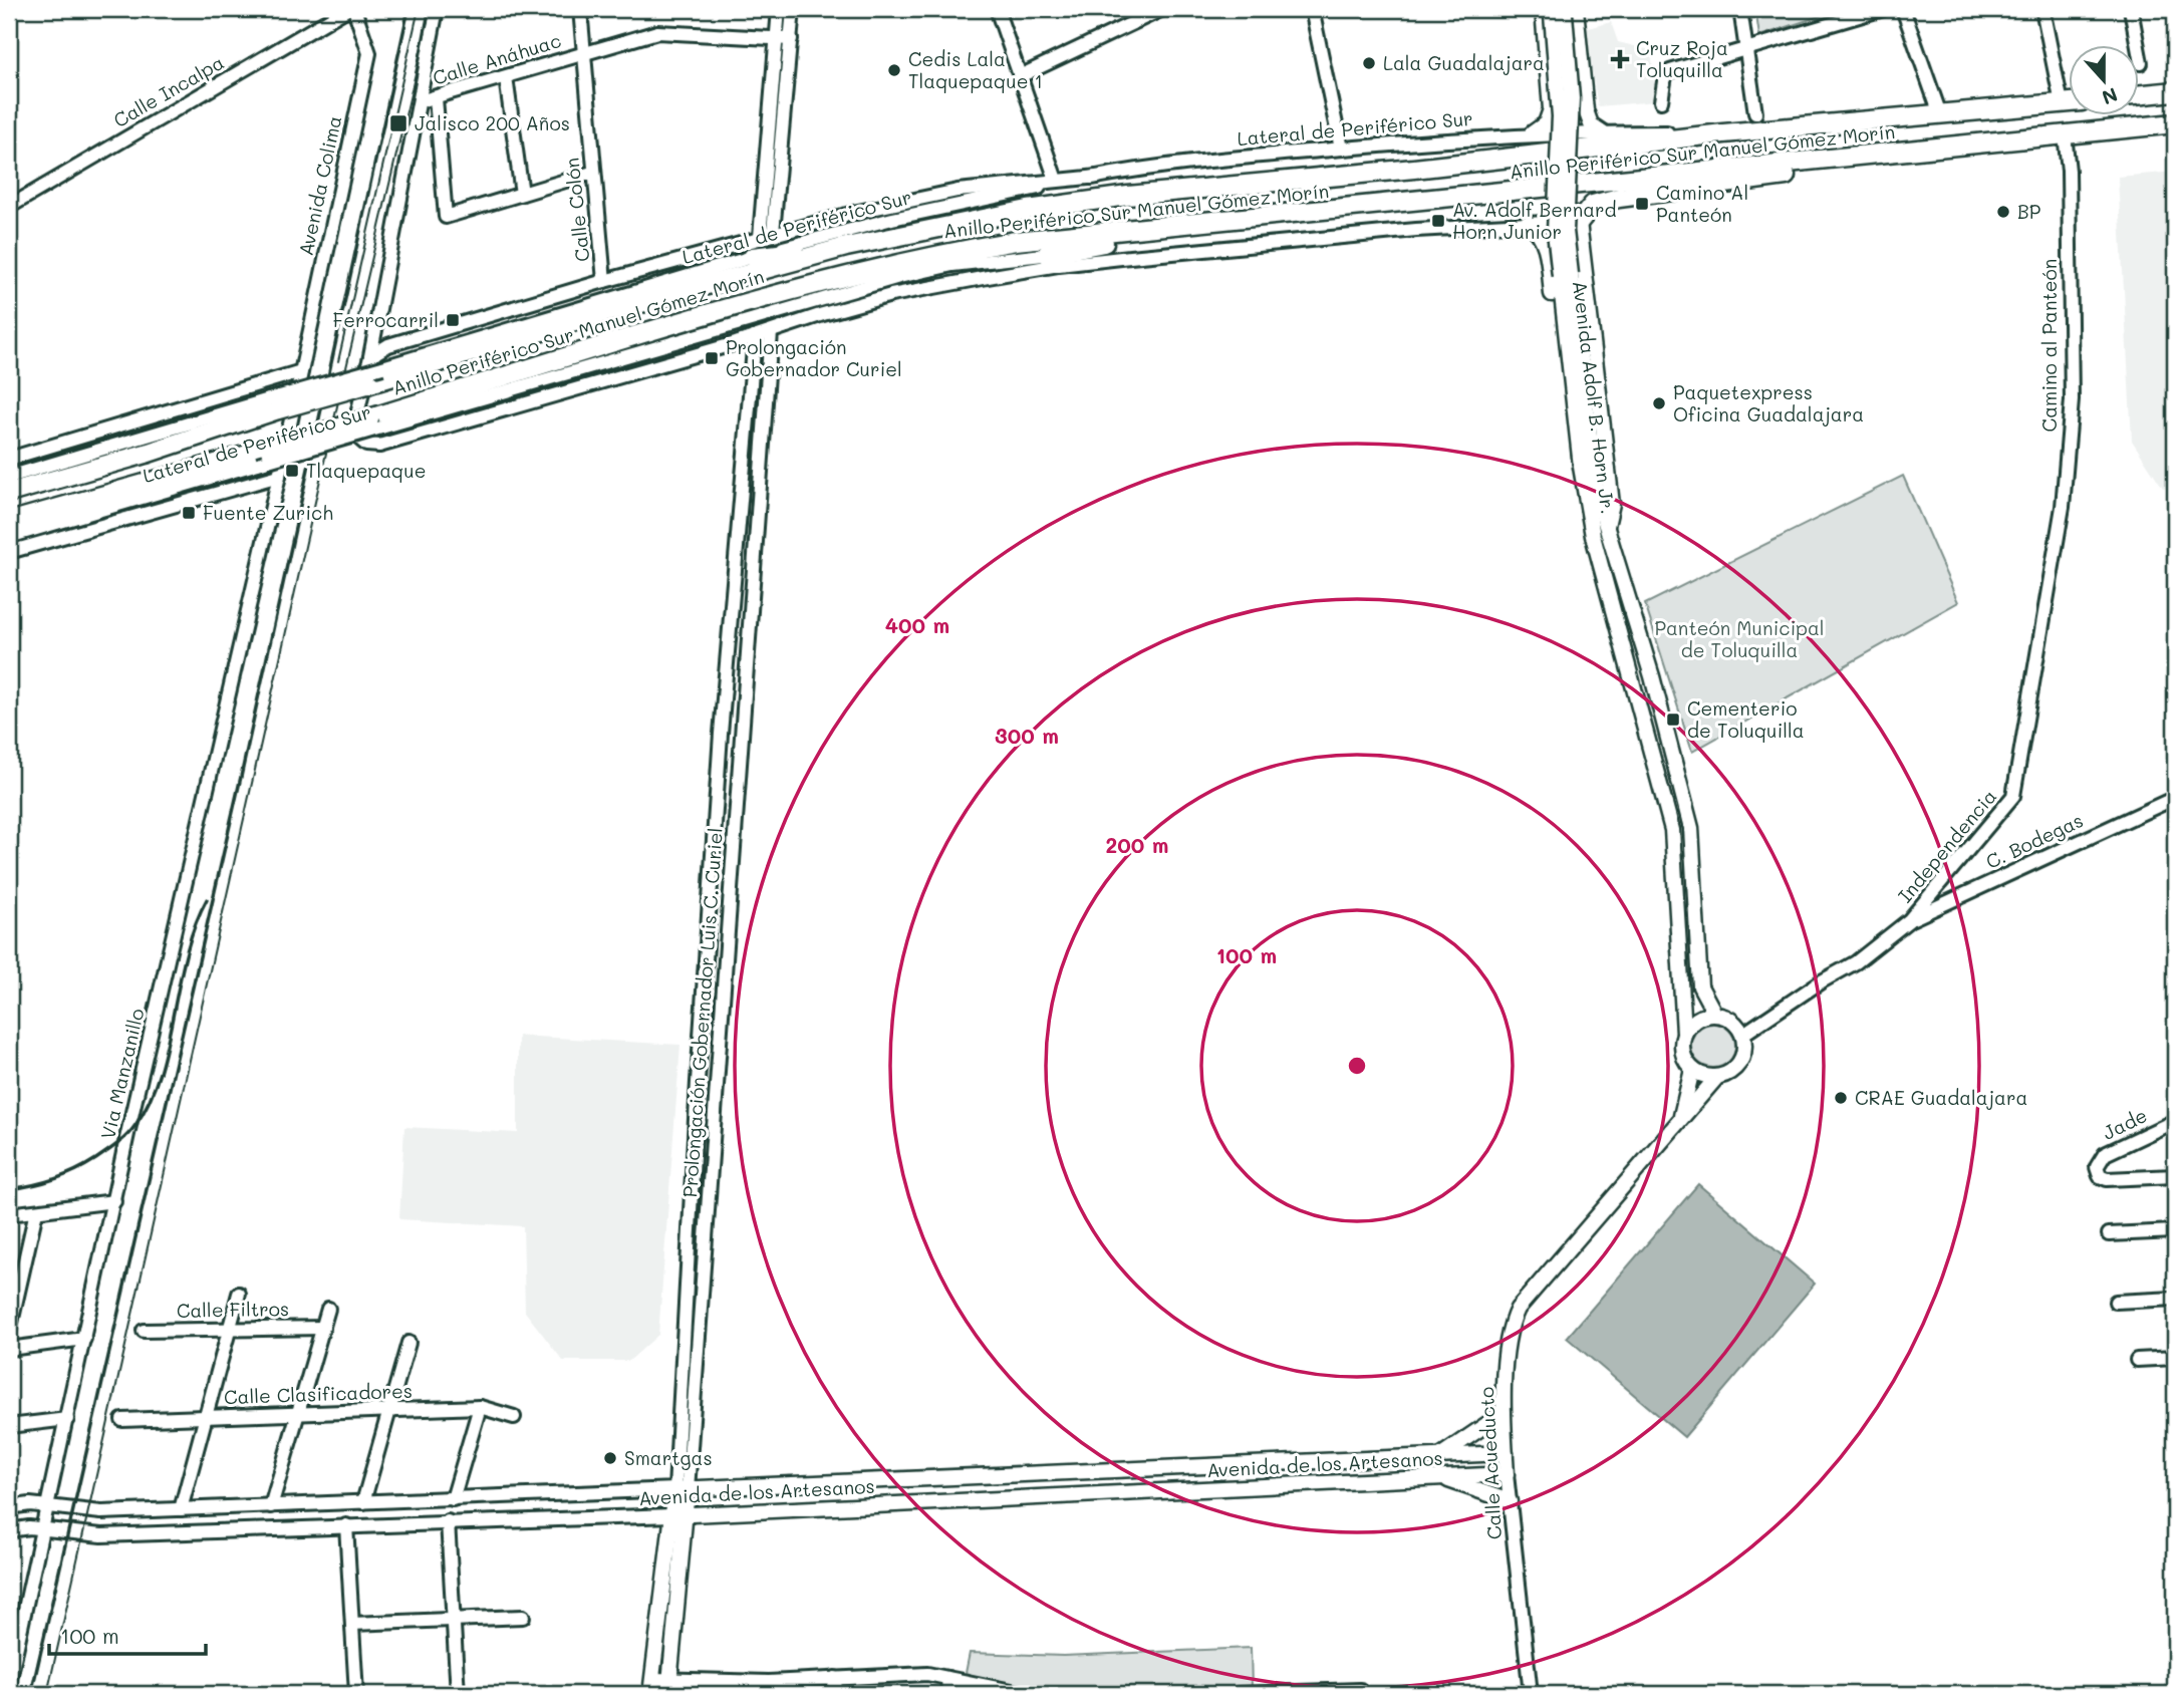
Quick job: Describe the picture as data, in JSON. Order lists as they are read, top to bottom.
{
  "streets": {
    "highway": ["Anillo Periférico Sur Manuel Gómez Morín"],
    "main road": [
      "Avenida Adolf B. Horn Jr.",
      "Prolongación Gobernador Luis C. Curiel",
      "Calle Acueducto",
      "Avenida de los Artesanos"
    ],
    "street": [
      "Calle Anáhuac",
      "Calle Incalpa",
      "Lateral de Periférico Sur",
      "Avenida Colima",
      "Calle Colón",
      "Camino al Panteón",
      "C. Bodegas",
      "Independencia",
      "Via Manzanillo",
      "Jade",
      "Calle Filtros",
      "Calle Clasificadores"
    ]
  },
  "crossings": [
    ["Calle Anáhuac", "Calle Colón"],
    ["Lateral de Periférico Sur", "Anillo Periférico Sur Manuel Gómez Morín"],
    ["Anillo Periférico Sur Manuel Gómez Morín", "Camino al Panteón"],
    ["Avenida Colima", "Via Manzanillo"],
    ["Camino al Panteón", "Independencia"],
    ["Avenida Adolf B. Horn Jr.", "Independencia"],
    ["Avenida Adolf B. Horn Jr.", "Calle Acueducto"],
    ["C. Bodegas", "Independencia"],
    ["Independencia", "Calle Acueducto"],
    ["Prolongación Gobernador Luis C. Curiel", "Avenida de los Artesanos"],
    ["Via Manzanillo", "Avenida de los Artesanos"],
    ["Calle Acueducto", "Avenida de los Artesanos"]
  ],
  "parks": ["Panteón Municipal de Toluquilla"],
  "places": {
    "health": ["Cruz Roja Toluquilla"],
    "other": [
      "Lala Guadalajara",
      "Cedis Lala Tlaquepaque 1",
      "BP",
      "Paquetexpress Oficina Guadalajara",
      "CRAE Guadalajara",
      "Smartgas"
    ],
    "transit": [
      "Jalisco 200 Años",
      "Camino Al Panteón",
      "Av. Adolf Bernard Horn Junior",
      "Ferrocarril",
      "Prolongación Gobernador Curiel",
      "Tlaquepaque",
      "Fuente Zurich",
      "Cementerio de Toluquilla"
    ]
  },
  "scale_bar": "100 m",
  "north": "bottom",
  "rings": [
    "400 m",
    "300 m",
    "200 m",
    "100 m"
  ]
}
